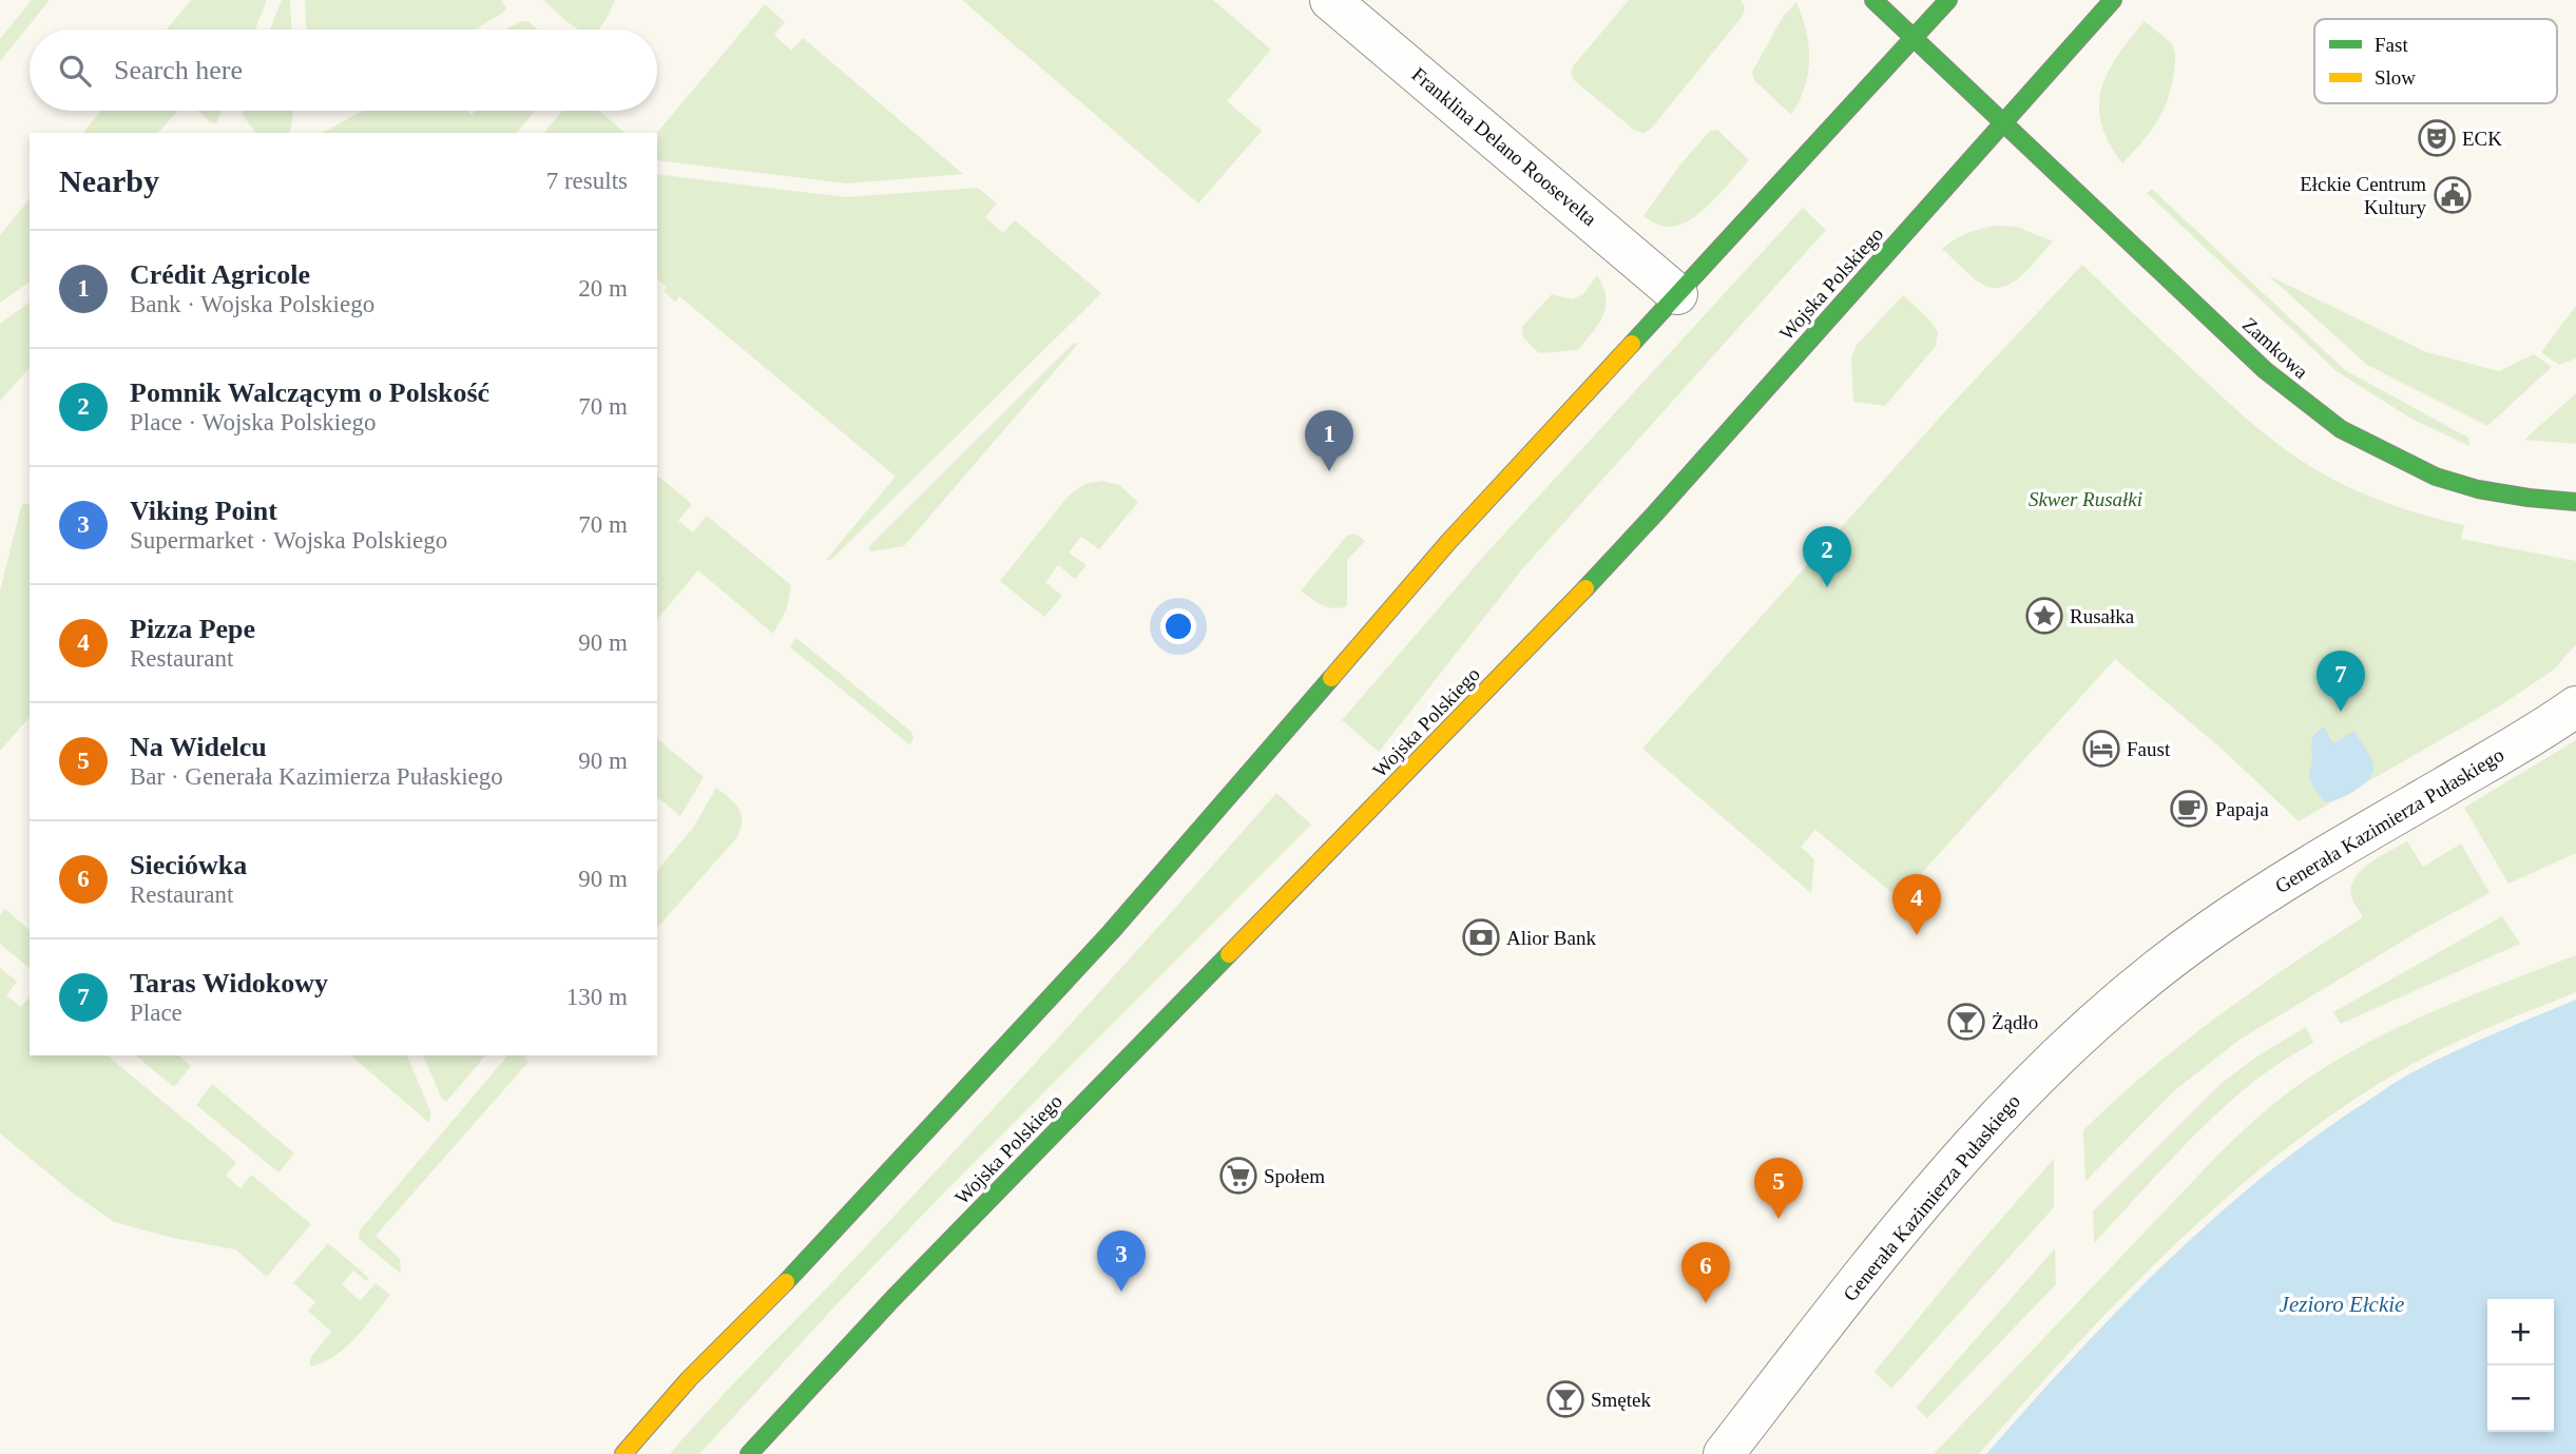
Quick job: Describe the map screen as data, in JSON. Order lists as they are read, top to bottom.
{
  "streets": {
    "street": [
      "Franklina Delano Roosevelta",
      "Wojska Polskiego",
      "Zamkowa",
      "Generała Kazimierza Pułaskiego"
    ]
  },
  "crossings": [
    ["Wojska Polskiego", "Zamkowa"]
  ],
  "water": ["Jezioro Ełckie"],
  "parks": ["Skwer Rusałki"],
  "places": {
    "theatre": ["ECK"],
    "public building": ["Ełckie Centrum Kultury"],
    "place": ["Rusałka"],
    "hotel": ["Faust"],
    "cafe": ["Papaja"],
    "bank": ["Alior Bank"],
    "bar": ["Żądło", "Smętek"],
    "supermarket": ["Społem"]
  },
  "legend": ["Fast", "Slow"],
  "page": {
    "search": "Search here",
    "heading": ["Nearby", "7 results"],
    "list": [
      {
        "mark": "1",
        "name": "Crédit Agricole",
        "note": "Bank · Wojska Polskiego",
        "value": "20 m"
      },
      {
        "mark": "2",
        "name": "Pomnik Walczącym o Polskość",
        "note": "Place · Wojska Polskiego",
        "value": "70 m"
      },
      {
        "mark": "3",
        "name": "Viking Point",
        "note": "Supermarket · Wojska Polskiego",
        "value": "70 m"
      },
      {
        "mark": "4",
        "name": "Pizza Pepe",
        "note": "Restaurant",
        "value": "90 m"
      },
      {
        "mark": "5",
        "name": "Na Widelcu",
        "note": "Bar · Generała Kazimierza Pułaskiego",
        "value": "90 m"
      },
      {
        "mark": "6",
        "name": "Sieciówka",
        "note": "Restaurant",
        "value": "90 m"
      },
      {
        "mark": "7",
        "name": "Taras Widokowy",
        "note": "Place",
        "value": "130 m"
      }
    ],
    "pins": [
      "1",
      "2",
      "7",
      "4",
      "5",
      "3",
      "6"
    ],
    "map_buttons": ["+", "−"]
  }
}
